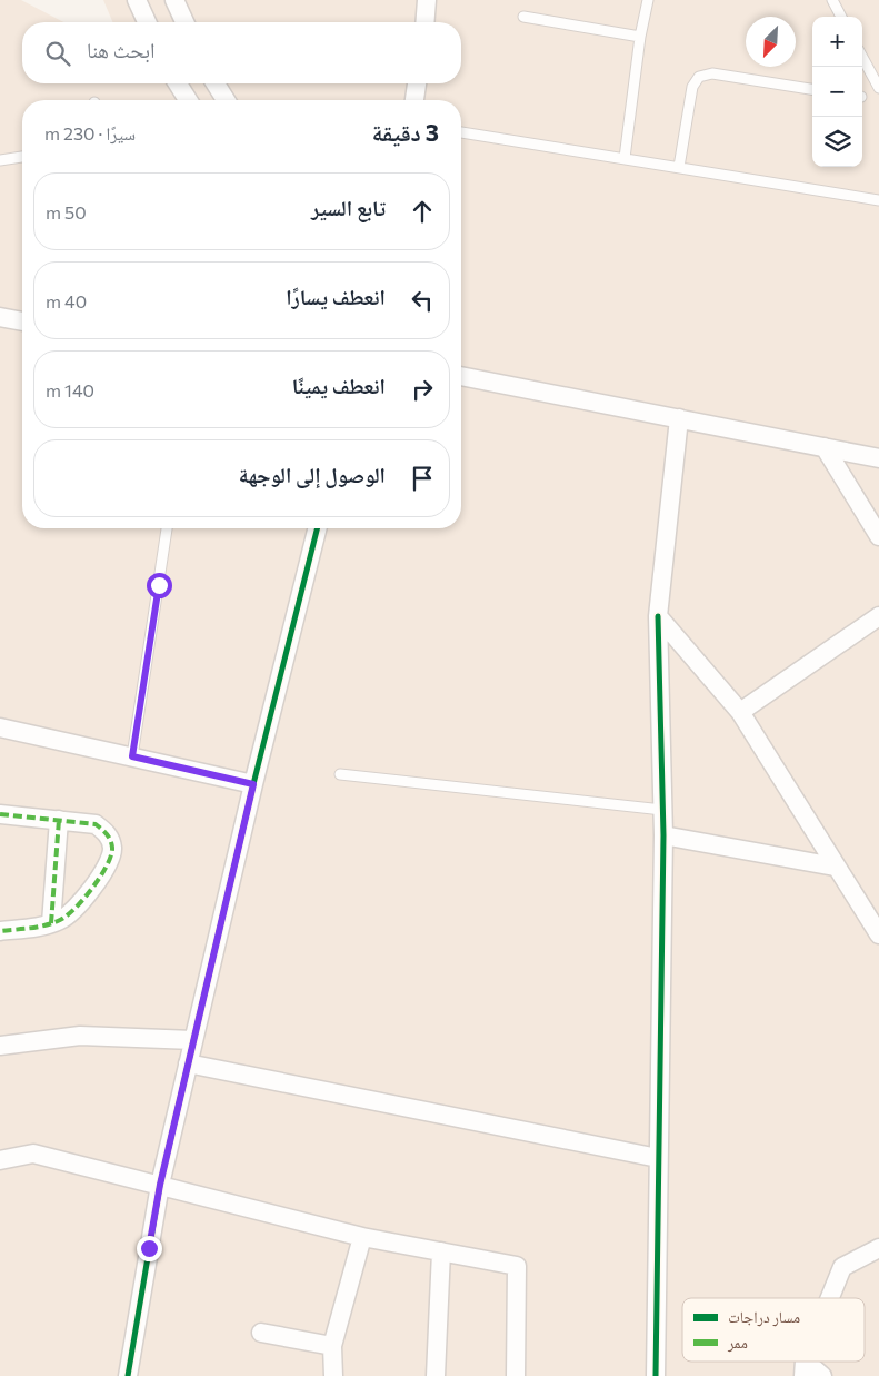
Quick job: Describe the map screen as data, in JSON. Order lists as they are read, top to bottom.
{
  "legend": ["مسار دراجات", "ممر"],
  "north": "bottom left",
  "page": {
    "map_buttons": ["+", "−"],
    "search": "ابحث هنا",
    "heading": ["3 دقيقة", "سيرًا · 230 m"],
    "list": [
      ["تابع السير", "50 m"],
      ["انعطف يسارًا", "40 m"],
      ["انعطف يمينًا", "140 m"],
      "الوصول إلى الوجهة"
    ]
  }
}
